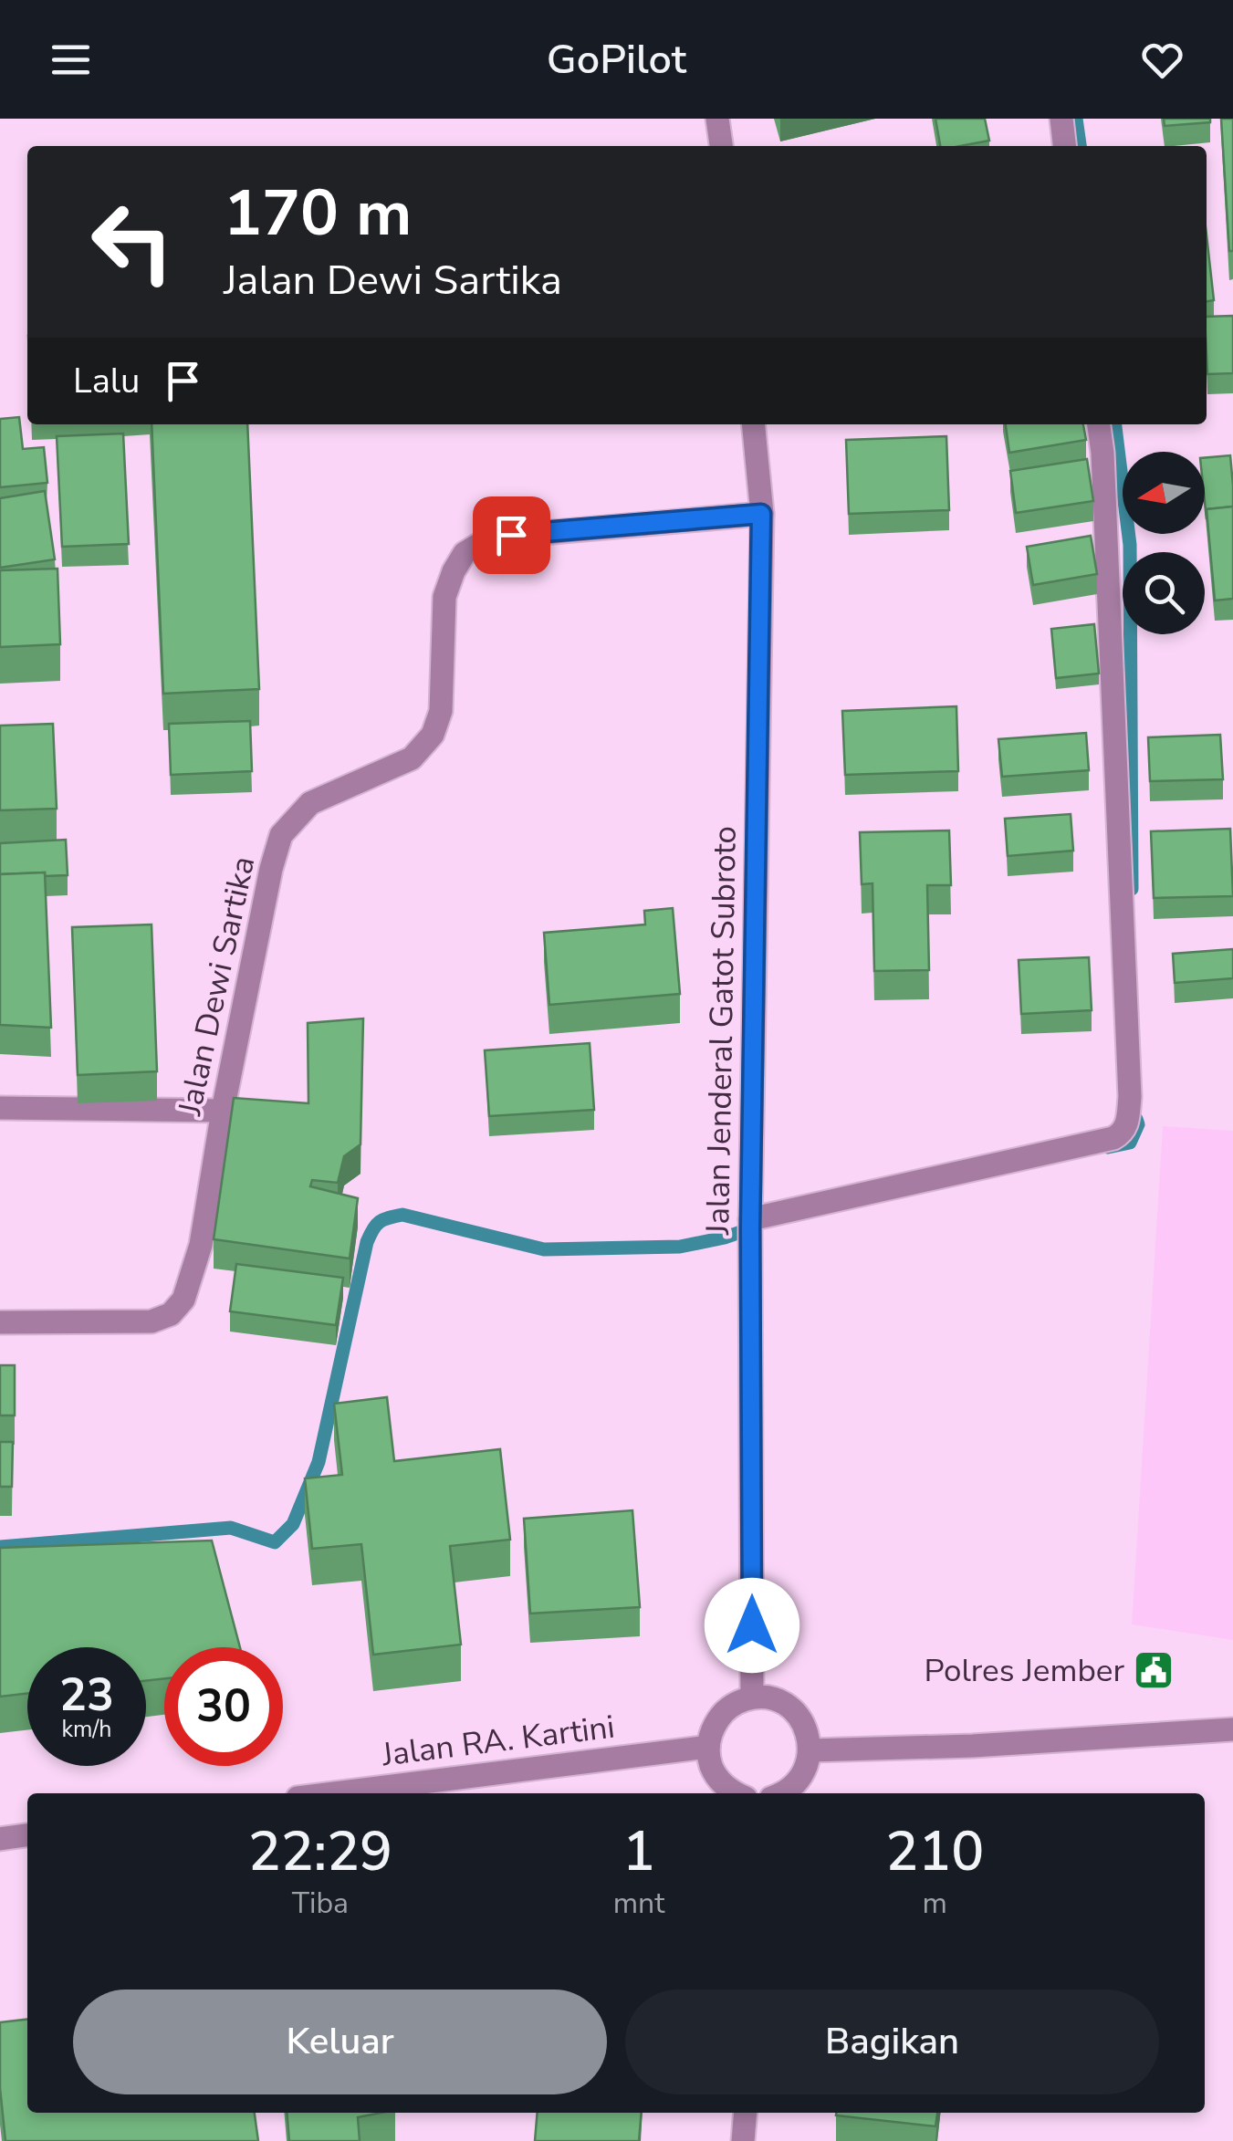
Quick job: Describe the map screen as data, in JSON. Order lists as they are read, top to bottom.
{
  "streets": {
    "street": ["Jalan Dewi Sartika", "Jalan Jenderal Gatot Subroto", "Jalan RA. Kartini"]
  },
  "crossings": [
    ["Jalan Dewi Sartika", "Jalan Jenderal Gatot Subroto"]
  ],
  "places": {
    "public building": ["Polres Jember"]
  },
  "north": "left",
  "page": {
    "header": "GoPilot",
    "turn": ["170 m", "Jalan Dewi Sartika"],
    "then": "Lalu",
    "speed": "23 km/h",
    "limit": "30",
    "eta": [
      "22:29",
      "Tiba",
      "1",
      "mnt",
      "210",
      "m"
    ],
    "buttons": ["Keluar", "Bagikan"]
  }
}
